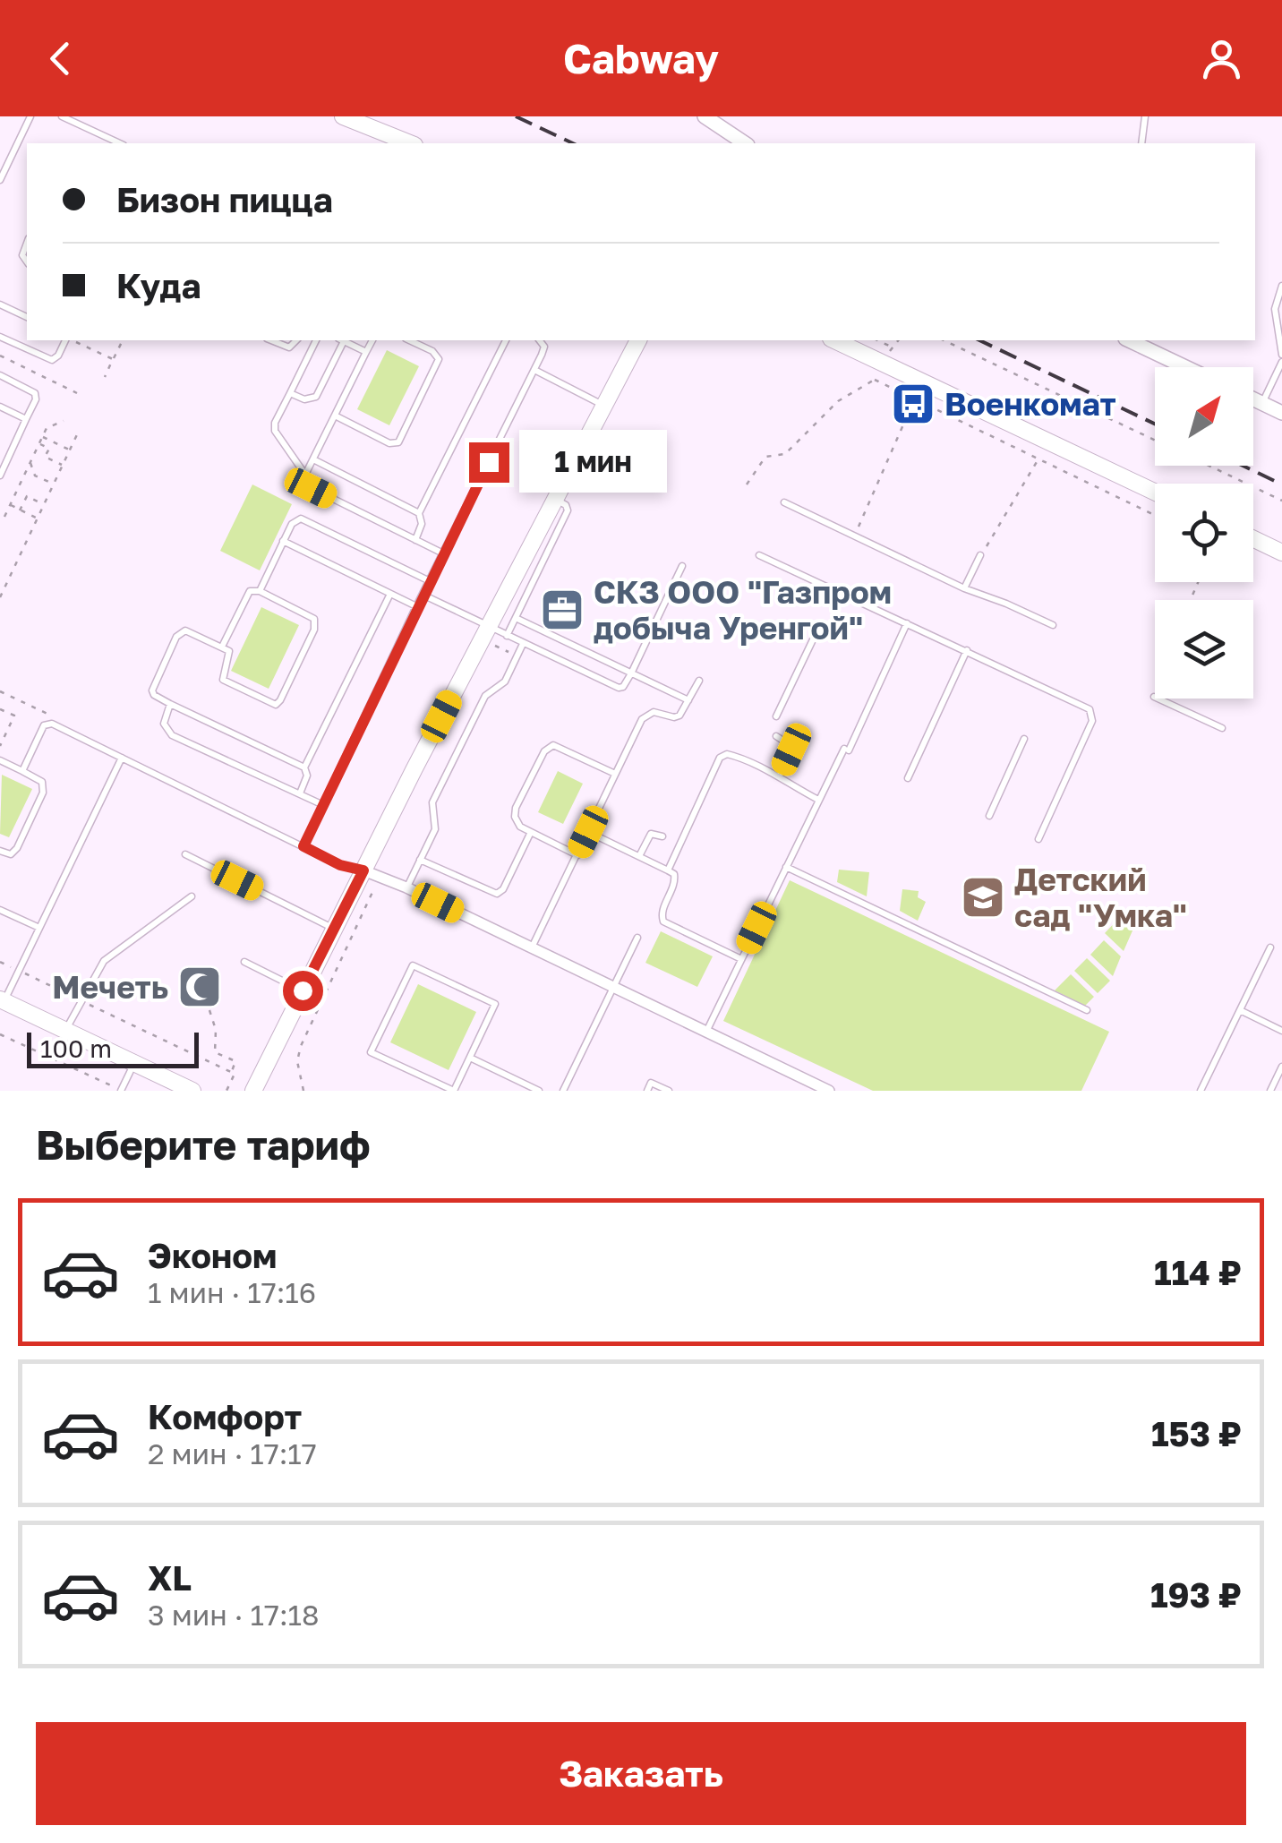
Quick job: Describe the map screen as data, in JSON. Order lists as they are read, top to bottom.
{
  "places": {
    "bus stop": ["Военкомат"],
    "office": ["СКЗ ООО \"Газпром добыча Уренгой\""],
    "school or university": ["Детский сад \"Умка\""],
    "mosque": ["Мечеть"]
  },
  "scale_bar": "100 m",
  "north": "top right",
  "page": {
    "header": "Cabway",
    "banner": ["Бизон пицца", "Куда"],
    "bubble": "1 мин",
    "scale": "100 m",
    "heading": "Выберите тариф",
    "list": [
      {
        "name": "Эконом",
        "note": "1 мин · 17:16",
        "value": "114 ₽"
      },
      {
        "name": "Комфорт",
        "note": "2 мин · 17:17",
        "value": "153 ₽"
      },
      {
        "name": "XL",
        "note": "3 мин · 17:18",
        "value": "193 ₽"
      }
    ],
    "buttons": "Заказать"
  }
}
